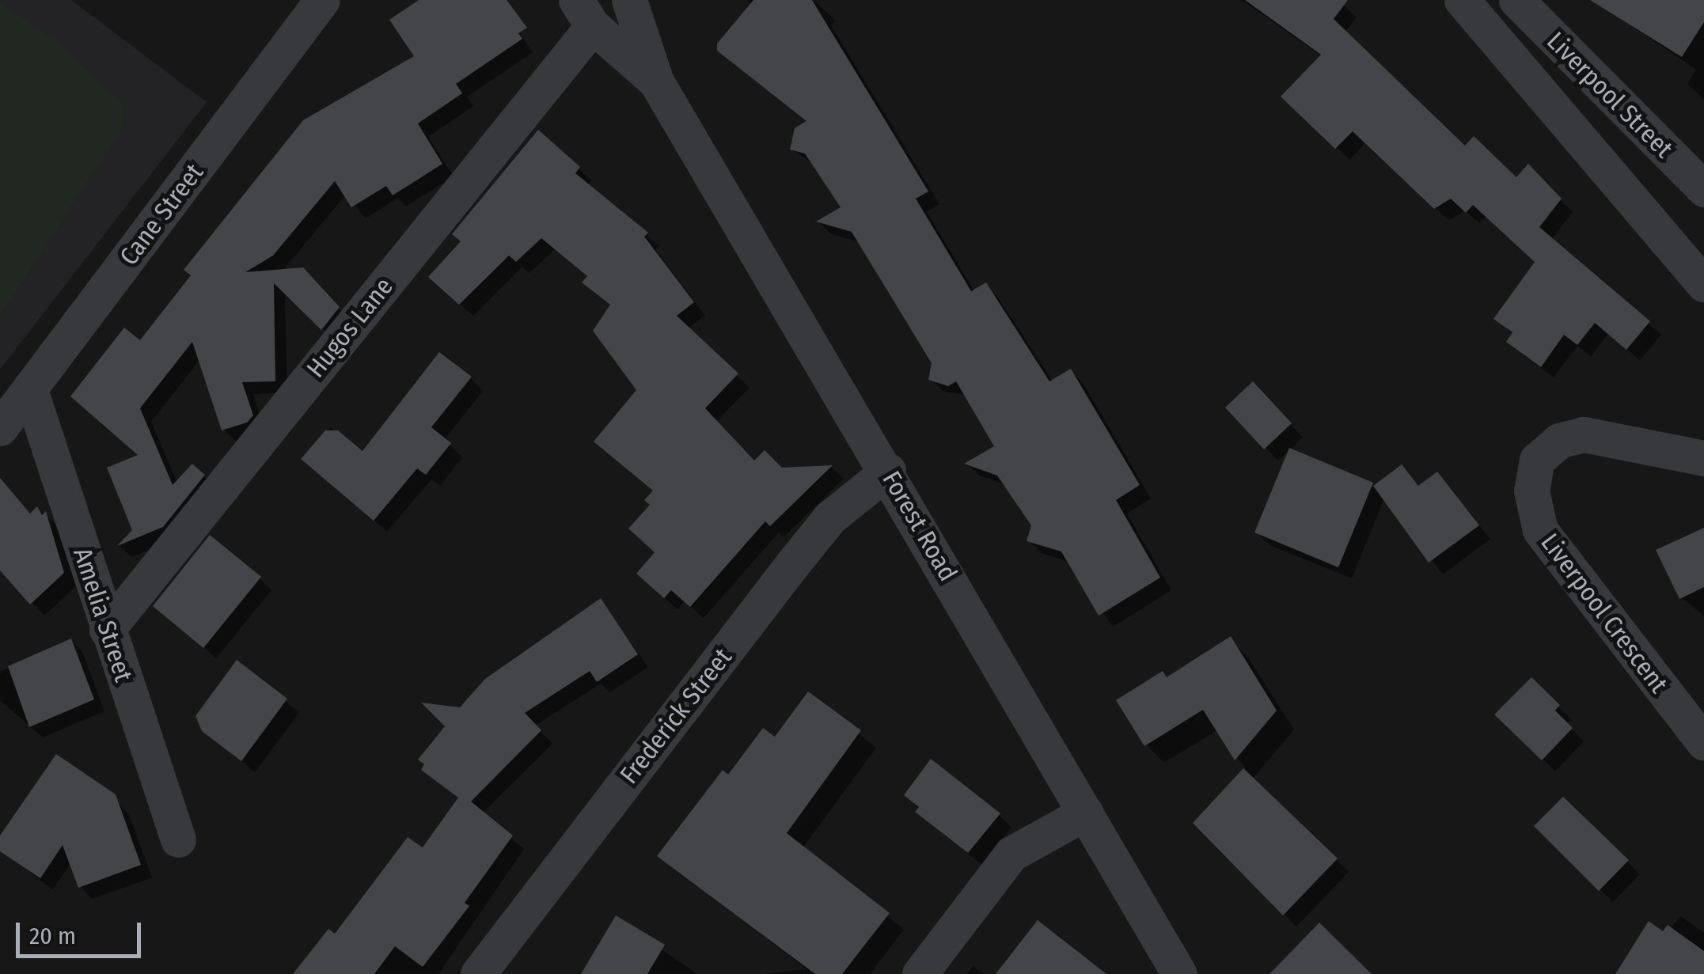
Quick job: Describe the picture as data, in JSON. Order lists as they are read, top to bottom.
{
  "streets": {
    "street": [
      "Liverpool Street",
      "Cane Street",
      "Hugos Lane",
      "Forest Road",
      "Liverpool Crescent",
      "Amelia Street",
      "Frederick Street"
    ]
  },
  "crossings": [
    ["Cane Street", "Amelia Street"],
    ["Hugos Lane", "Forest Road"],
    ["Hugos Lane", "Amelia Street"],
    ["Forest Road", "Frederick Street"]
  ],
  "scale_bar": "20 m"
}
